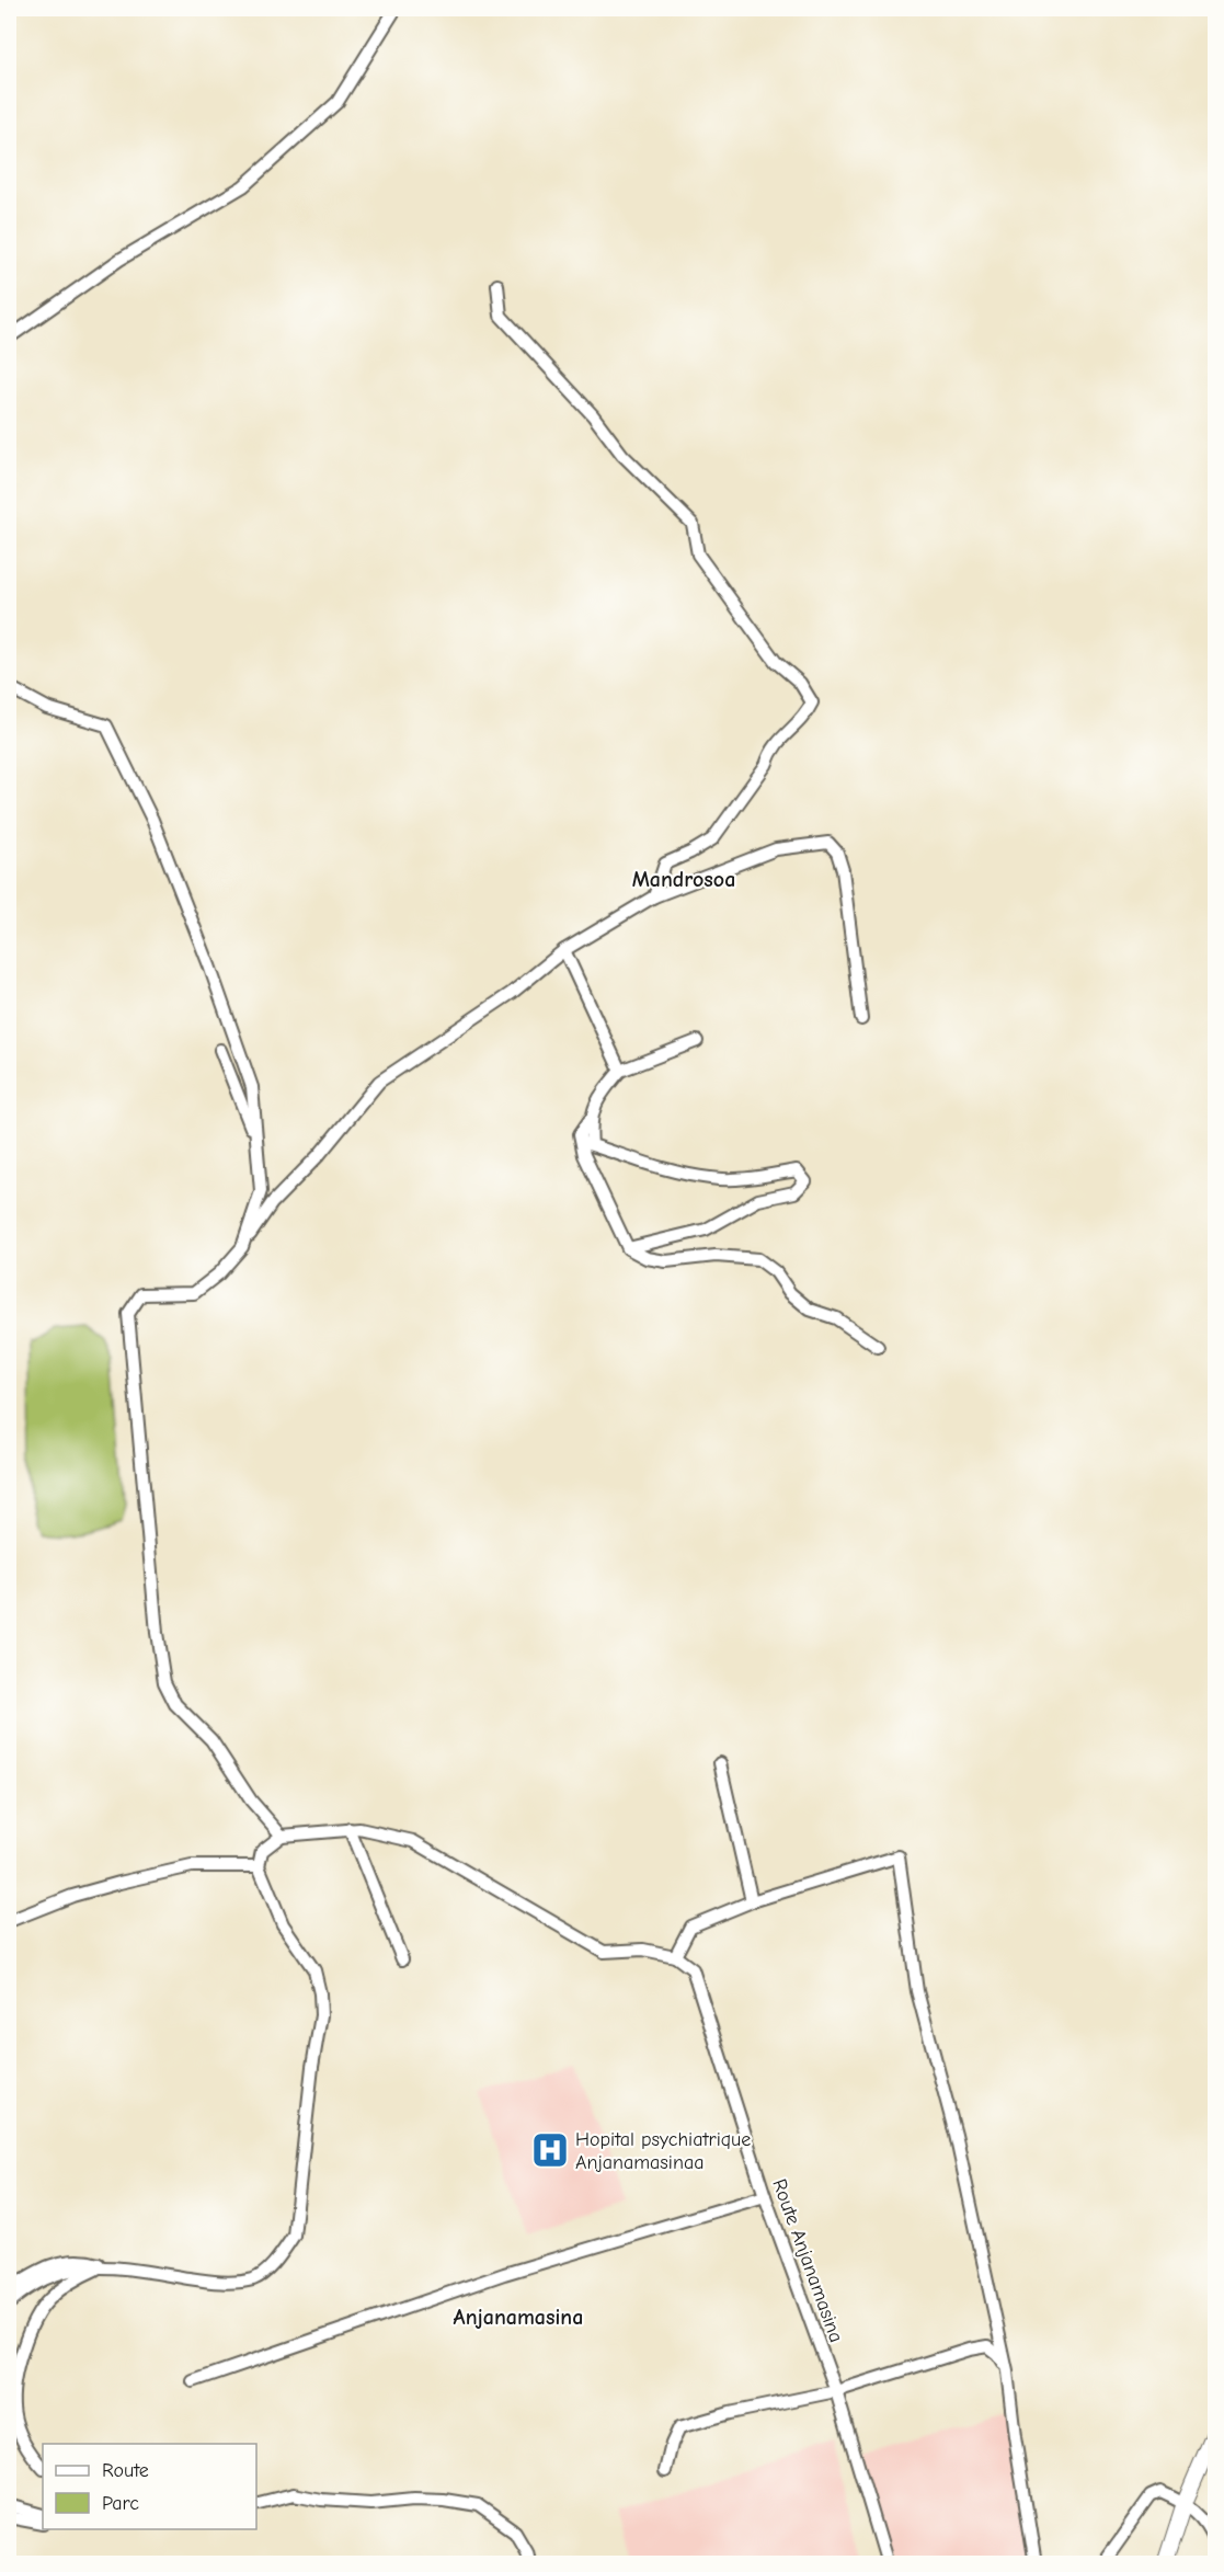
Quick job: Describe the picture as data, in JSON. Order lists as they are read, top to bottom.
{
  "streets": {
    "street": ["Route Anjanamasina"]
  },
  "districts": ["Mandrosoa", "Anjanamasina"],
  "places": {
    "hospital": ["Hopital psychiatrique Anjanamasinaa"]
  },
  "legend": ["Route", "Parc"]
}
